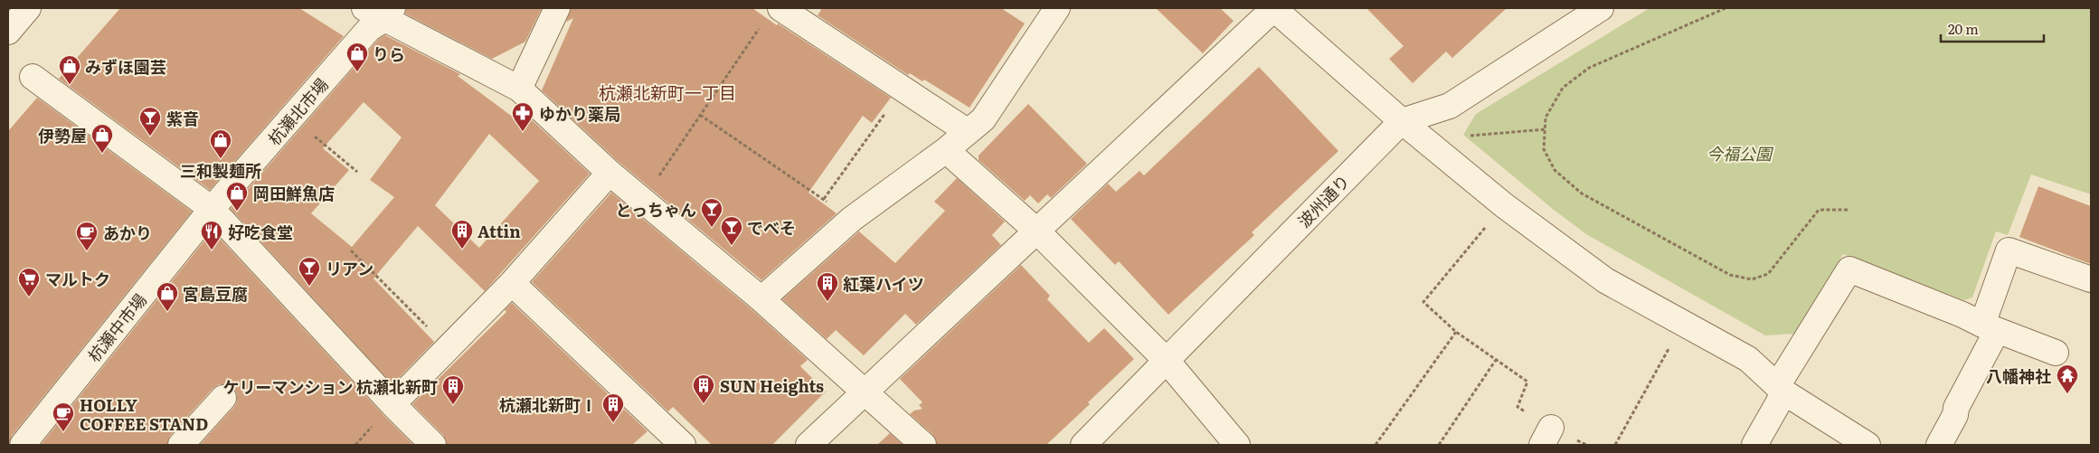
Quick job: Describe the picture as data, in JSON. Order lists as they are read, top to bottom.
{
  "streets": {
    "street": ["杭瀬北市場", "波州通り", "杭瀬中市場"]
  },
  "crossings": [
    ["杭瀬北市場", "杭瀬中市場"]
  ],
  "districts": ["杭瀬北新町一丁目"],
  "parks": ["今福公園"],
  "places": {
    "shop": [
      "りら",
      "みずほ園芸",
      "伊勢屋",
      "三和製麺所",
      "岡田鮮魚店",
      "宮島豆腐"
    ],
    "pharmacy": ["ゆかり薬局"],
    "bar": [
      "紫音",
      "とっちゃん",
      "でべそ",
      "リアン"
    ],
    "building": [
      "Attin",
      "紅葉ハイツ",
      "SUN Heights",
      "ケリーマンション 杭瀬北新町",
      "杭瀬北新町Ⅰ"
    ],
    "restaurant": ["好吃食堂"],
    "cafe": ["あかり", "HOLLY COFFEE STAND"],
    "supermarket": ["マルトク"],
    "temple": ["八幡神社"]
  },
  "scale_bar": "20 m"
}
